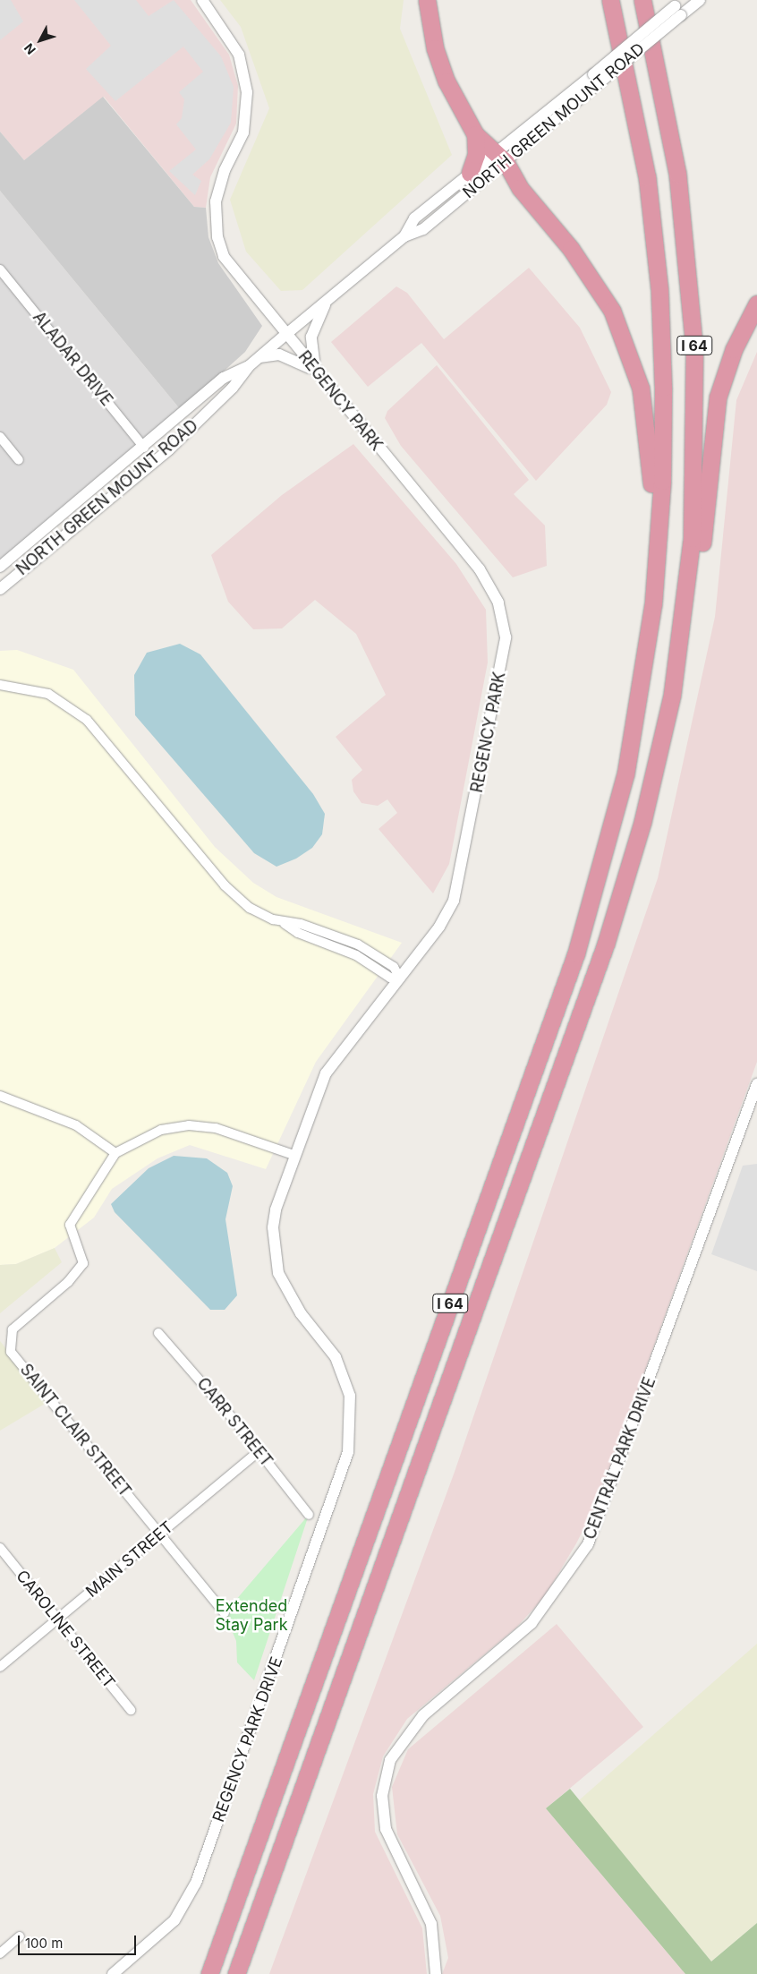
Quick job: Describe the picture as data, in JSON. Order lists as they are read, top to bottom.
{
  "streets": {
    "highway": ["I 64"],
    "street": [
      "NORTH GREEN MOUNT ROAD",
      "ALADAR DRIVE",
      "REGENCY PARK",
      "CARR STREET",
      "SAINT CLAIR STREET",
      "CENTRAL PARK DRIVE",
      "MAIN STREET",
      "CAROLINE STREET",
      "REGENCY PARK DRIVE"
    ]
  },
  "crossings": [
    ["NORTH GREEN MOUNT ROAD", "ALADAR DRIVE"],
    ["NORTH GREEN MOUNT ROAD", "REGENCY PARK"],
    ["REGENCY PARK", "REGENCY PARK DRIVE"],
    ["CARR STREET", "MAIN STREET"],
    ["SAINT CLAIR STREET", "MAIN STREET"],
    ["MAIN STREET", "CAROLINE STREET"]
  ],
  "parks": ["Extended Stay Park"],
  "scale_bar": "100 m",
  "north": "bottom left"
}
